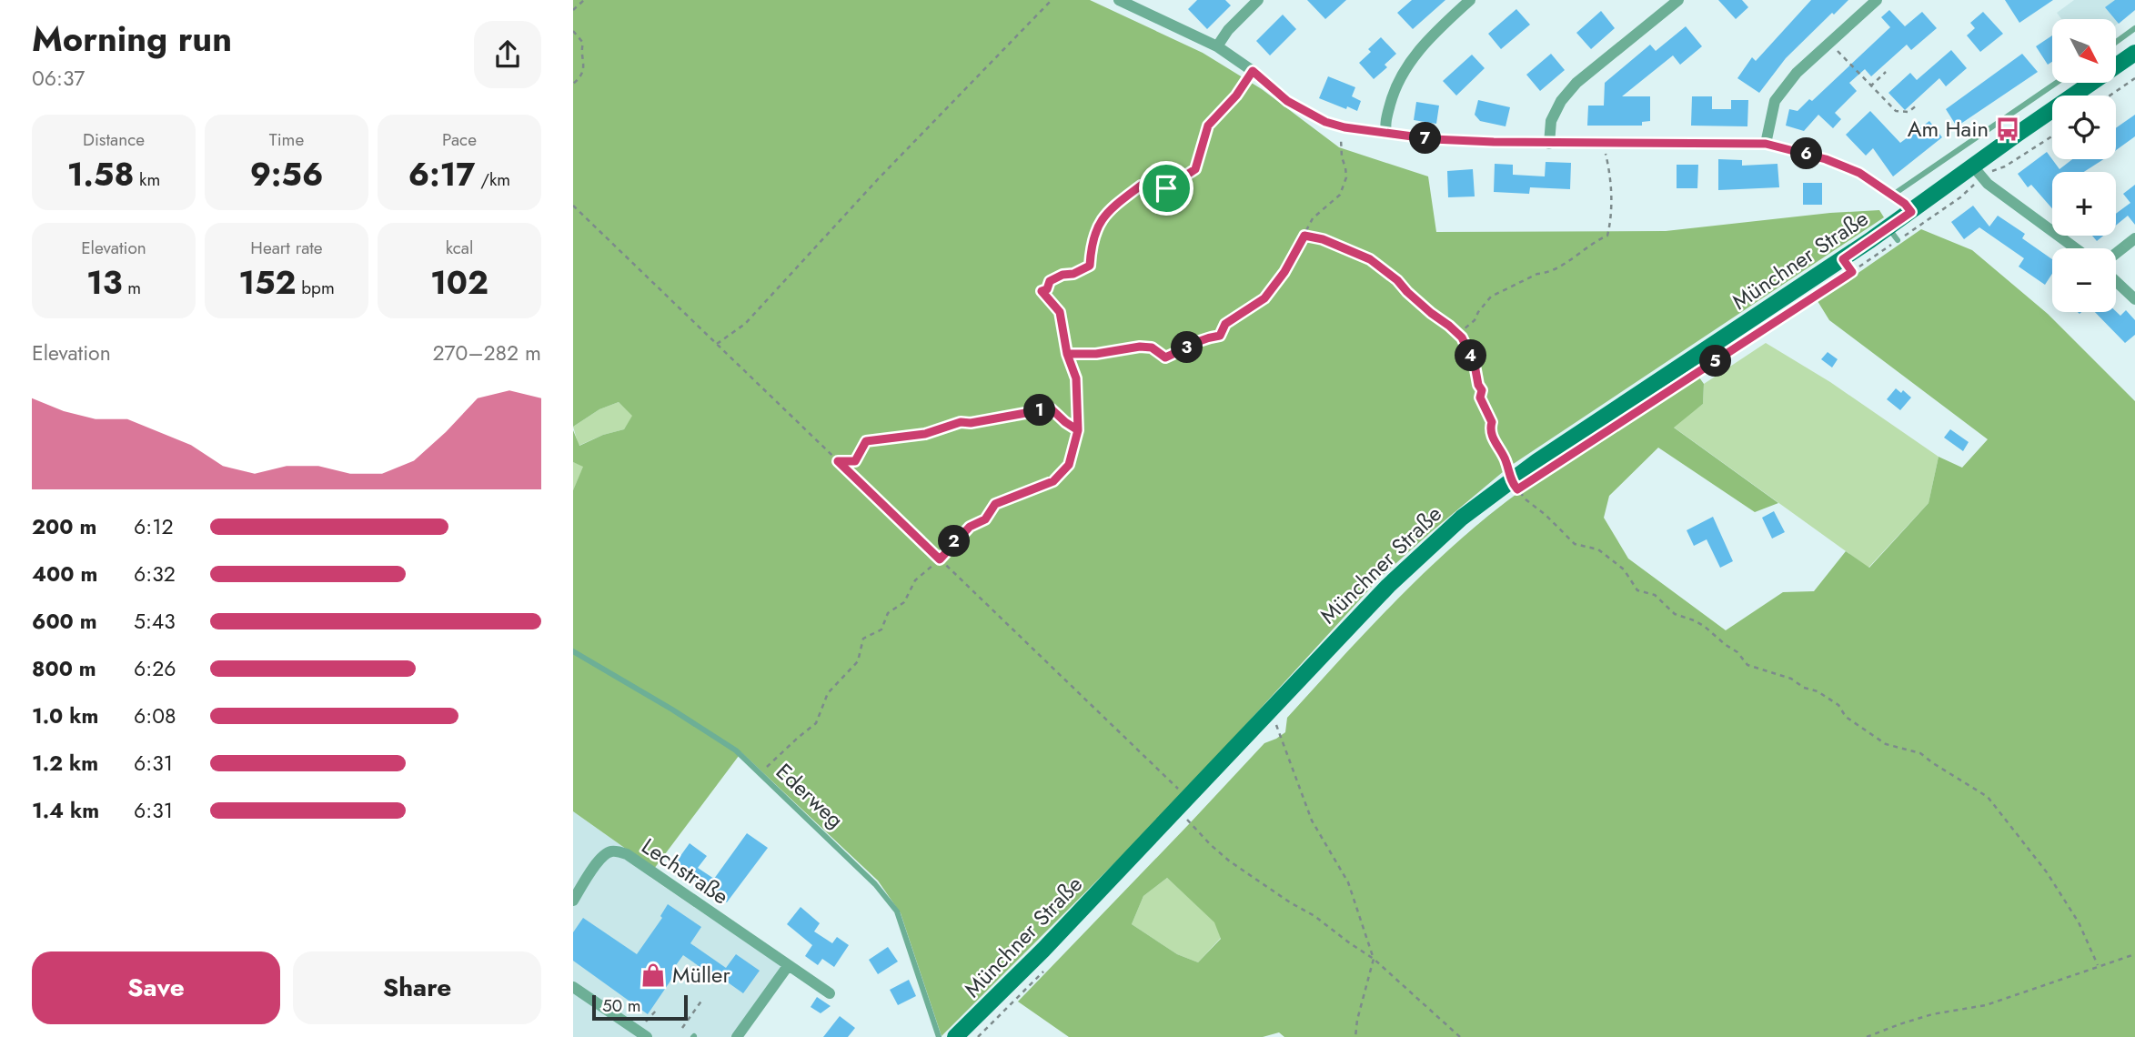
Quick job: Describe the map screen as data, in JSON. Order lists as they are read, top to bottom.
{
  "streets": {
    "main road": ["Münchner Straße"],
    "street": ["Lechstraße"],
    "lane": ["Ederweg"]
  },
  "places": {
    "bus stop": ["Am Hain"],
    "shop": ["Müller"]
  },
  "scale_bar": "50 m",
  "north": "bottom right",
  "page": {
    "heading": ["Morning run", "06:37"],
    "map_buttons": ["+", "−"],
    "stats": [
      ["Distance", "1.58 km"],
      ["Time", "9:56"],
      ["Pace", "6:17 /km"],
      ["Elevation", "13 m"],
      ["Heart rate", "152 bpm"],
      ["kcal", "102"]
    ],
    "pins": [
      "7",
      "6",
      "3",
      "4",
      "5",
      "1",
      "2"
    ],
    "chart": ["Elevation", "270–282 m"],
    "list": [
      {
        "name": "200 m",
        "note": "6:12"
      },
      {
        "name": "400 m",
        "note": "6:32"
      },
      {
        "name": "600 m",
        "note": "5:43"
      },
      {
        "name": "800 m",
        "note": "6:26"
      },
      {
        "name": "1.0 km",
        "note": "6:08"
      },
      {
        "name": "1.2 km",
        "note": "6:31"
      },
      {
        "name": "1.4 km",
        "note": "6:31"
      }
    ],
    "buttons": ["Save", "Share"],
    "scale": "50 m"
  }
}
